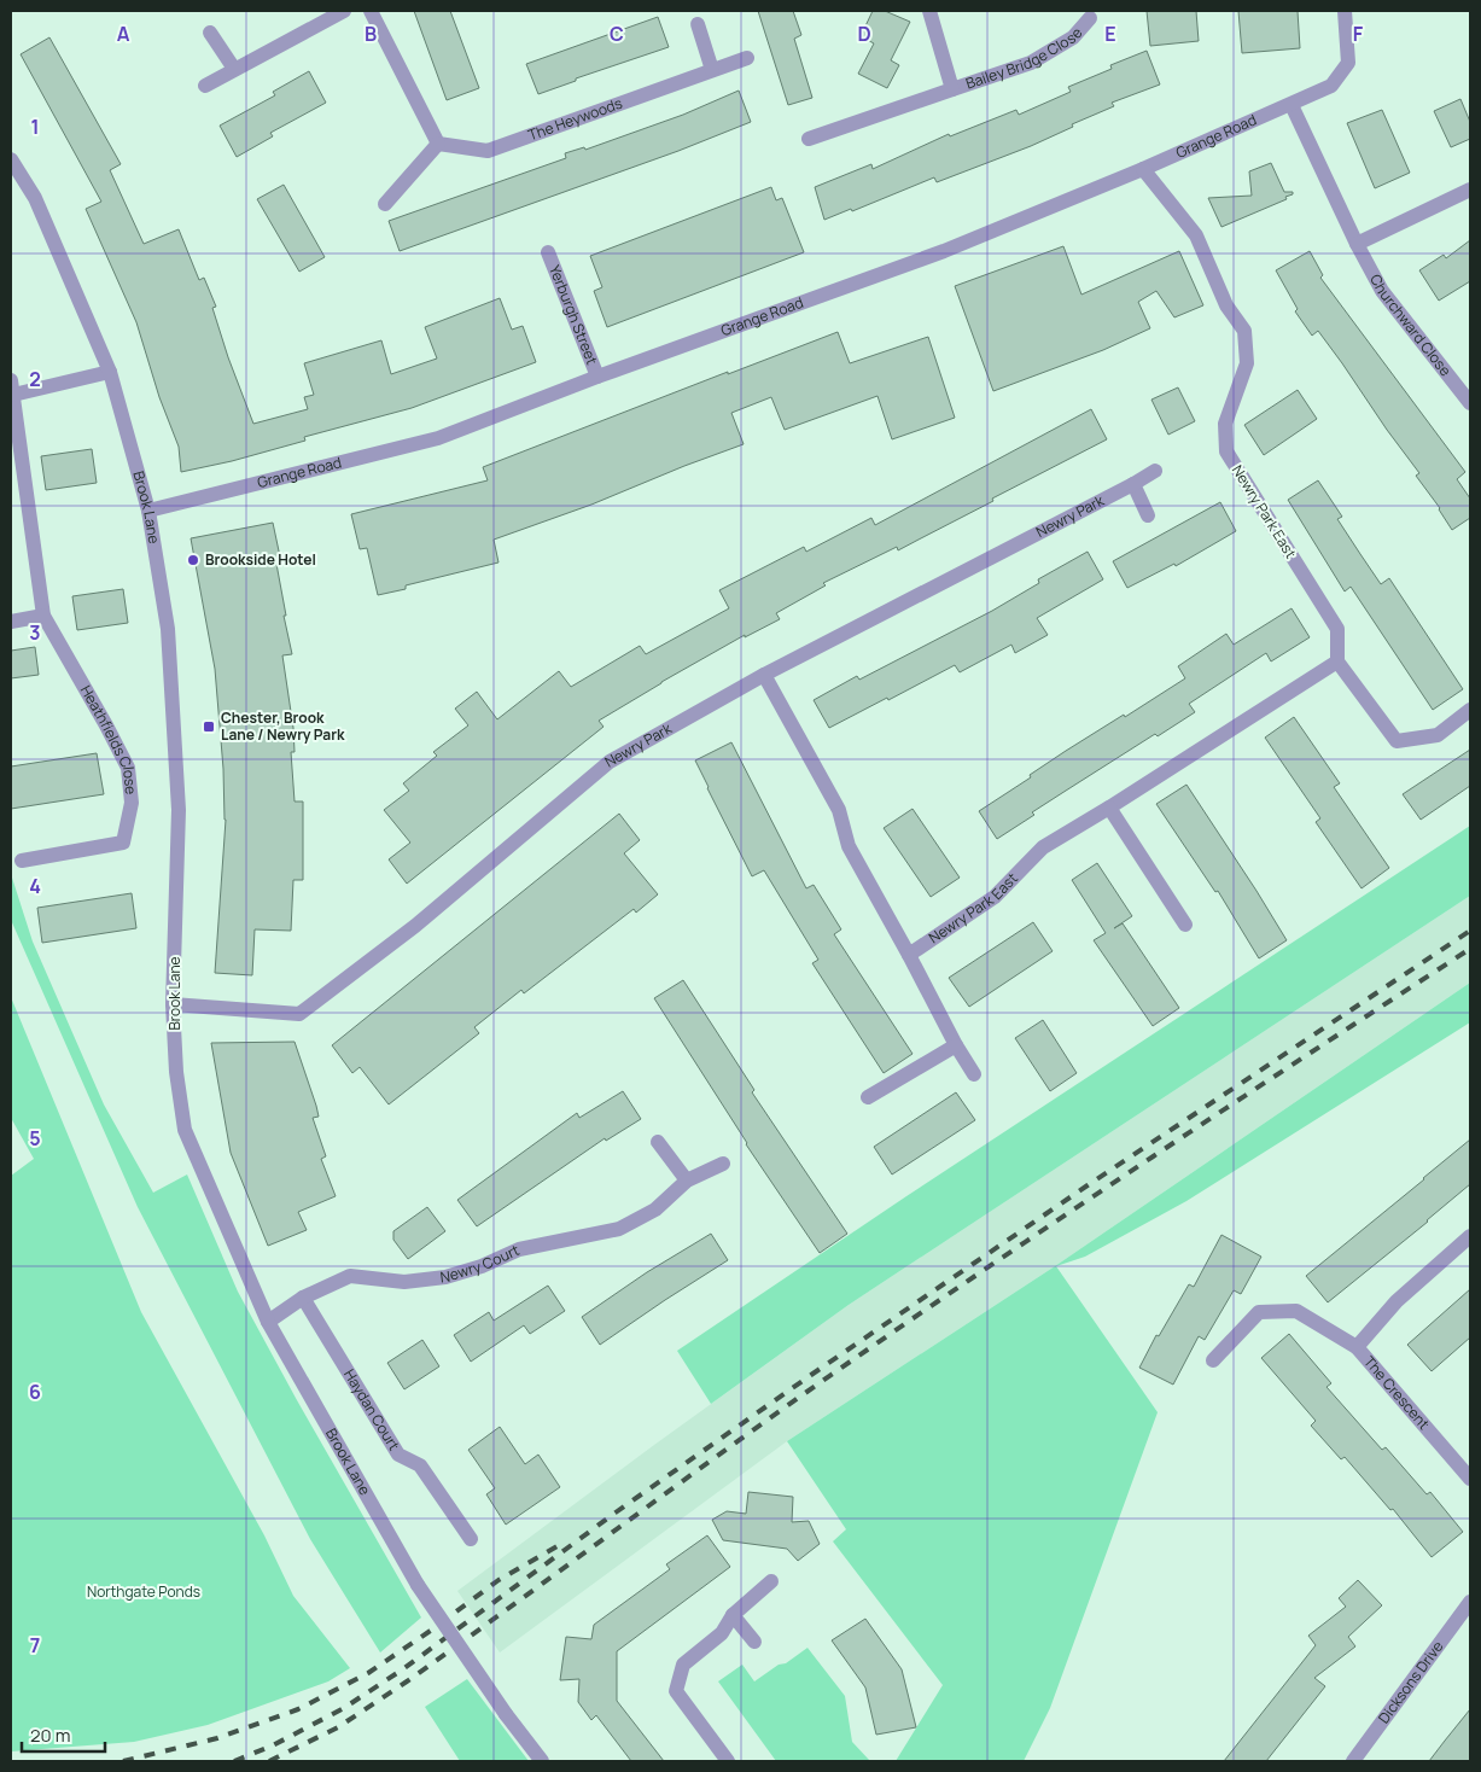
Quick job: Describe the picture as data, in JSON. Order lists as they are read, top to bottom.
{
  "streets": {
    "street": [
      "Bailey Bridge Close",
      "The Heywoods",
      "Grange Road",
      "Yerburgh Street",
      "Churchward Close",
      "Brook Lane",
      "Newry Park East",
      "Newry Park",
      "Heathfields Close",
      "Newry Court",
      "The Crescent",
      "Haydan Court",
      "Dicksons Drive"
    ]
  },
  "crossings": [
    ["Grange Road", "Yerburgh Street"],
    ["Grange Road", "Churchward Close"],
    ["Grange Road", "Brook Lane"],
    ["Grange Road", "Newry Park East"],
    ["Brook Lane", "Newry Park"],
    ["Brook Lane", "Heathfields Close"],
    ["Brook Lane", "Newry Court"],
    ["Newry Court", "Haydan Court"]
  ],
  "parks": ["Northgate Ponds"],
  "places": {
    "other": ["Brookside Hotel"],
    "transit": ["Chester, Brook Lane / Newry Park"]
  },
  "scale_bar": "20 m",
  "grid": {
    "columns": [
      "A",
      "B",
      "C",
      "D",
      "E",
      "F"
    ],
    "rows": [
      "1",
      "2",
      "3",
      "4",
      "5",
      "6",
      "7"
    ]
  }
}
